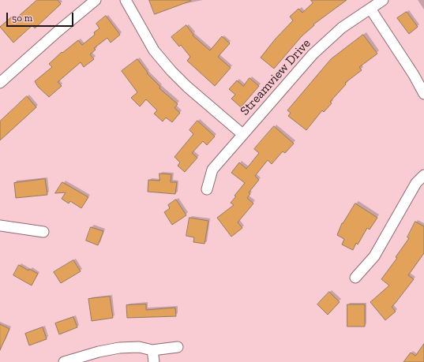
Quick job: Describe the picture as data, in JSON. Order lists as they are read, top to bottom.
{
  "streets": {
    "street": ["Streamview Drive"]
  },
  "scale_bar": "50 m"
}
